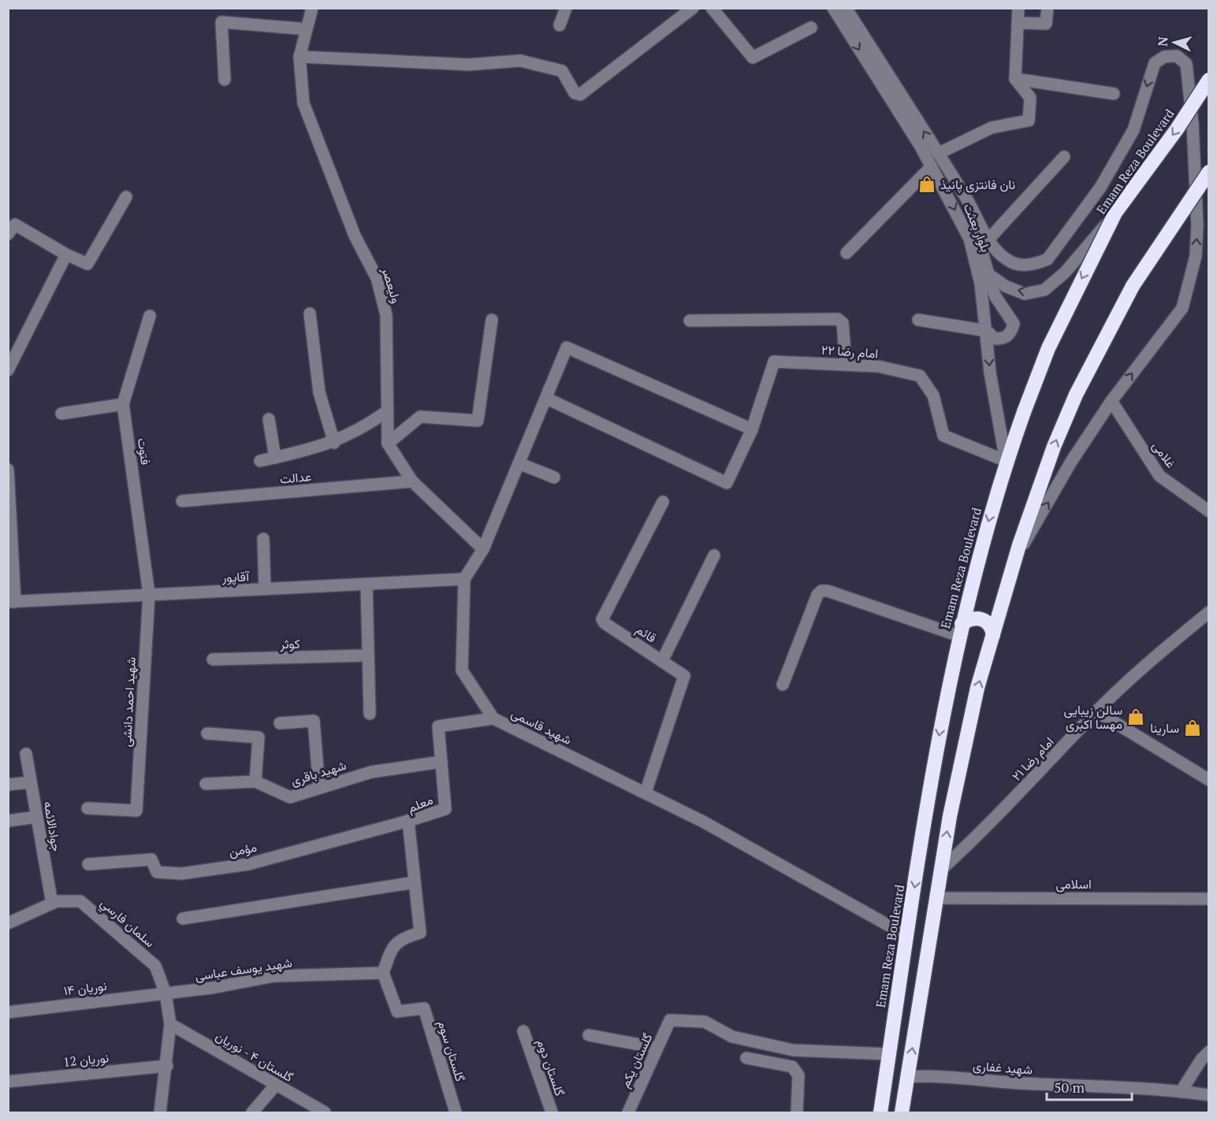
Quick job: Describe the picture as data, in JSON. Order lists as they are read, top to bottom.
{
  "streets": {
    "highway": ["Emam Reza Boulevard"],
    "street": [
      "بلوار بعثت",
      "ولیعصر",
      "امام رضا ۲۲",
      "فتوت",
      "غلامی",
      "عدالت",
      "آقاپور",
      "قائم",
      "کوثر",
      "شهید احمد دانشی",
      "شهید قاسمی",
      "امام رضا ۲۱",
      "شهید باقری",
      "معلم",
      "جوادالائمه",
      "مؤمن",
      "اسلامی",
      "سلمان فارسي",
      "شهید یوسف عباسی",
      "نوریان ۱۴",
      "گلستان سوم",
      "گلستان ۴ - نوریان",
      "نوریان 12",
      "گلستان یکم",
      "گلستان دوم",
      "شهید غفاری"
    ]
  },
  "crossings": [
    ["Emam Reza Boulevard", "بلوار بعثت"],
    ["Emam Reza Boulevard", "امام رضا ۲۲"],
    ["Emam Reza Boulevard", "شهید قاسمی"],
    ["Emam Reza Boulevard", "گلستان یکم"],
    ["بلوار بعثت", "امام رضا ۲۲"],
    ["فتوت", "آقاپور"],
    ["فتوت", "شهید احمد دانشی"],
    ["آقاپور", "شهید احمد دانشی"],
    ["آقاپور", "شهید قاسمی"],
    ["قائم", "شهید قاسمی"],
    ["شهید قاسمی", "معلم"],
    ["شهید باقری", "معلم"],
    ["معلم", "مؤمن"],
    ["معلم", "شهید یوسف عباسی"],
    ["معلم", "گلستان سوم"],
    ["جوادالائمه", "سلمان فارسي"],
    ["سلمان فارسي", "شهید یوسف عباسی"],
    ["سلمان فارسي", "نوریان ۱۴"],
    ["سلمان فارسي", "گلستان ۴ - نوریان"],
    ["سلمان فارسي", "نوریان 12"],
    ["شهید یوسف عباسی", "نوریان ۱۴"],
    ["شهید یوسف عباسی", "گلستان سوم"]
  ],
  "places": {
    "shop": ["نان فانتزی پانیذ", "سالن زیبایی مهسا اکبری", "سارینا"]
  },
  "scale_bar": "50 m",
  "north": "left"
}
